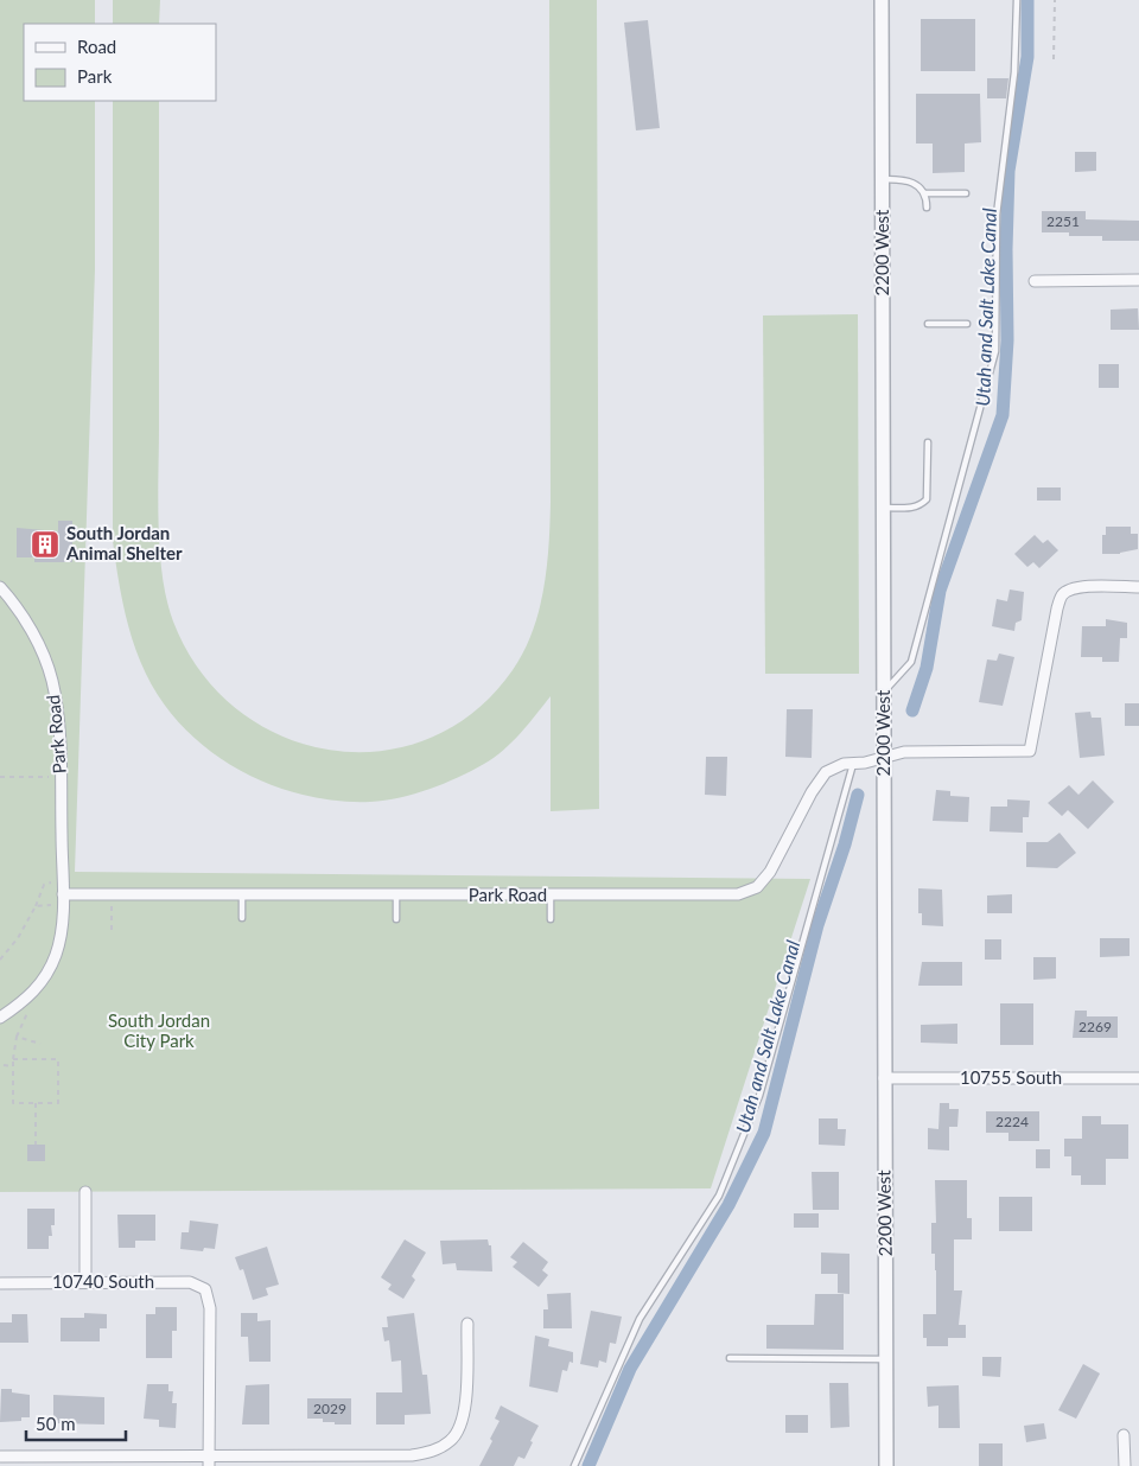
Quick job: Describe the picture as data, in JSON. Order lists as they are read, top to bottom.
{
  "streets": {
    "street": [
      "2200 West",
      "Park Road",
      "10755 South",
      "10740 South"
    ]
  },
  "crossings": [
    ["2200 West", "Park Road"],
    ["2200 West", "10755 South"]
  ],
  "water": ["Utah and Salt Lake Canal"],
  "parks": ["South Jordan City Park"],
  "places": {
    "building": ["South Jordan Animal Shelter"]
  },
  "house_numbers": [
    "2251",
    "2269",
    "2224",
    "2029"
  ],
  "legend": ["Road", "Park"],
  "scale_bar": "50 m"
}
